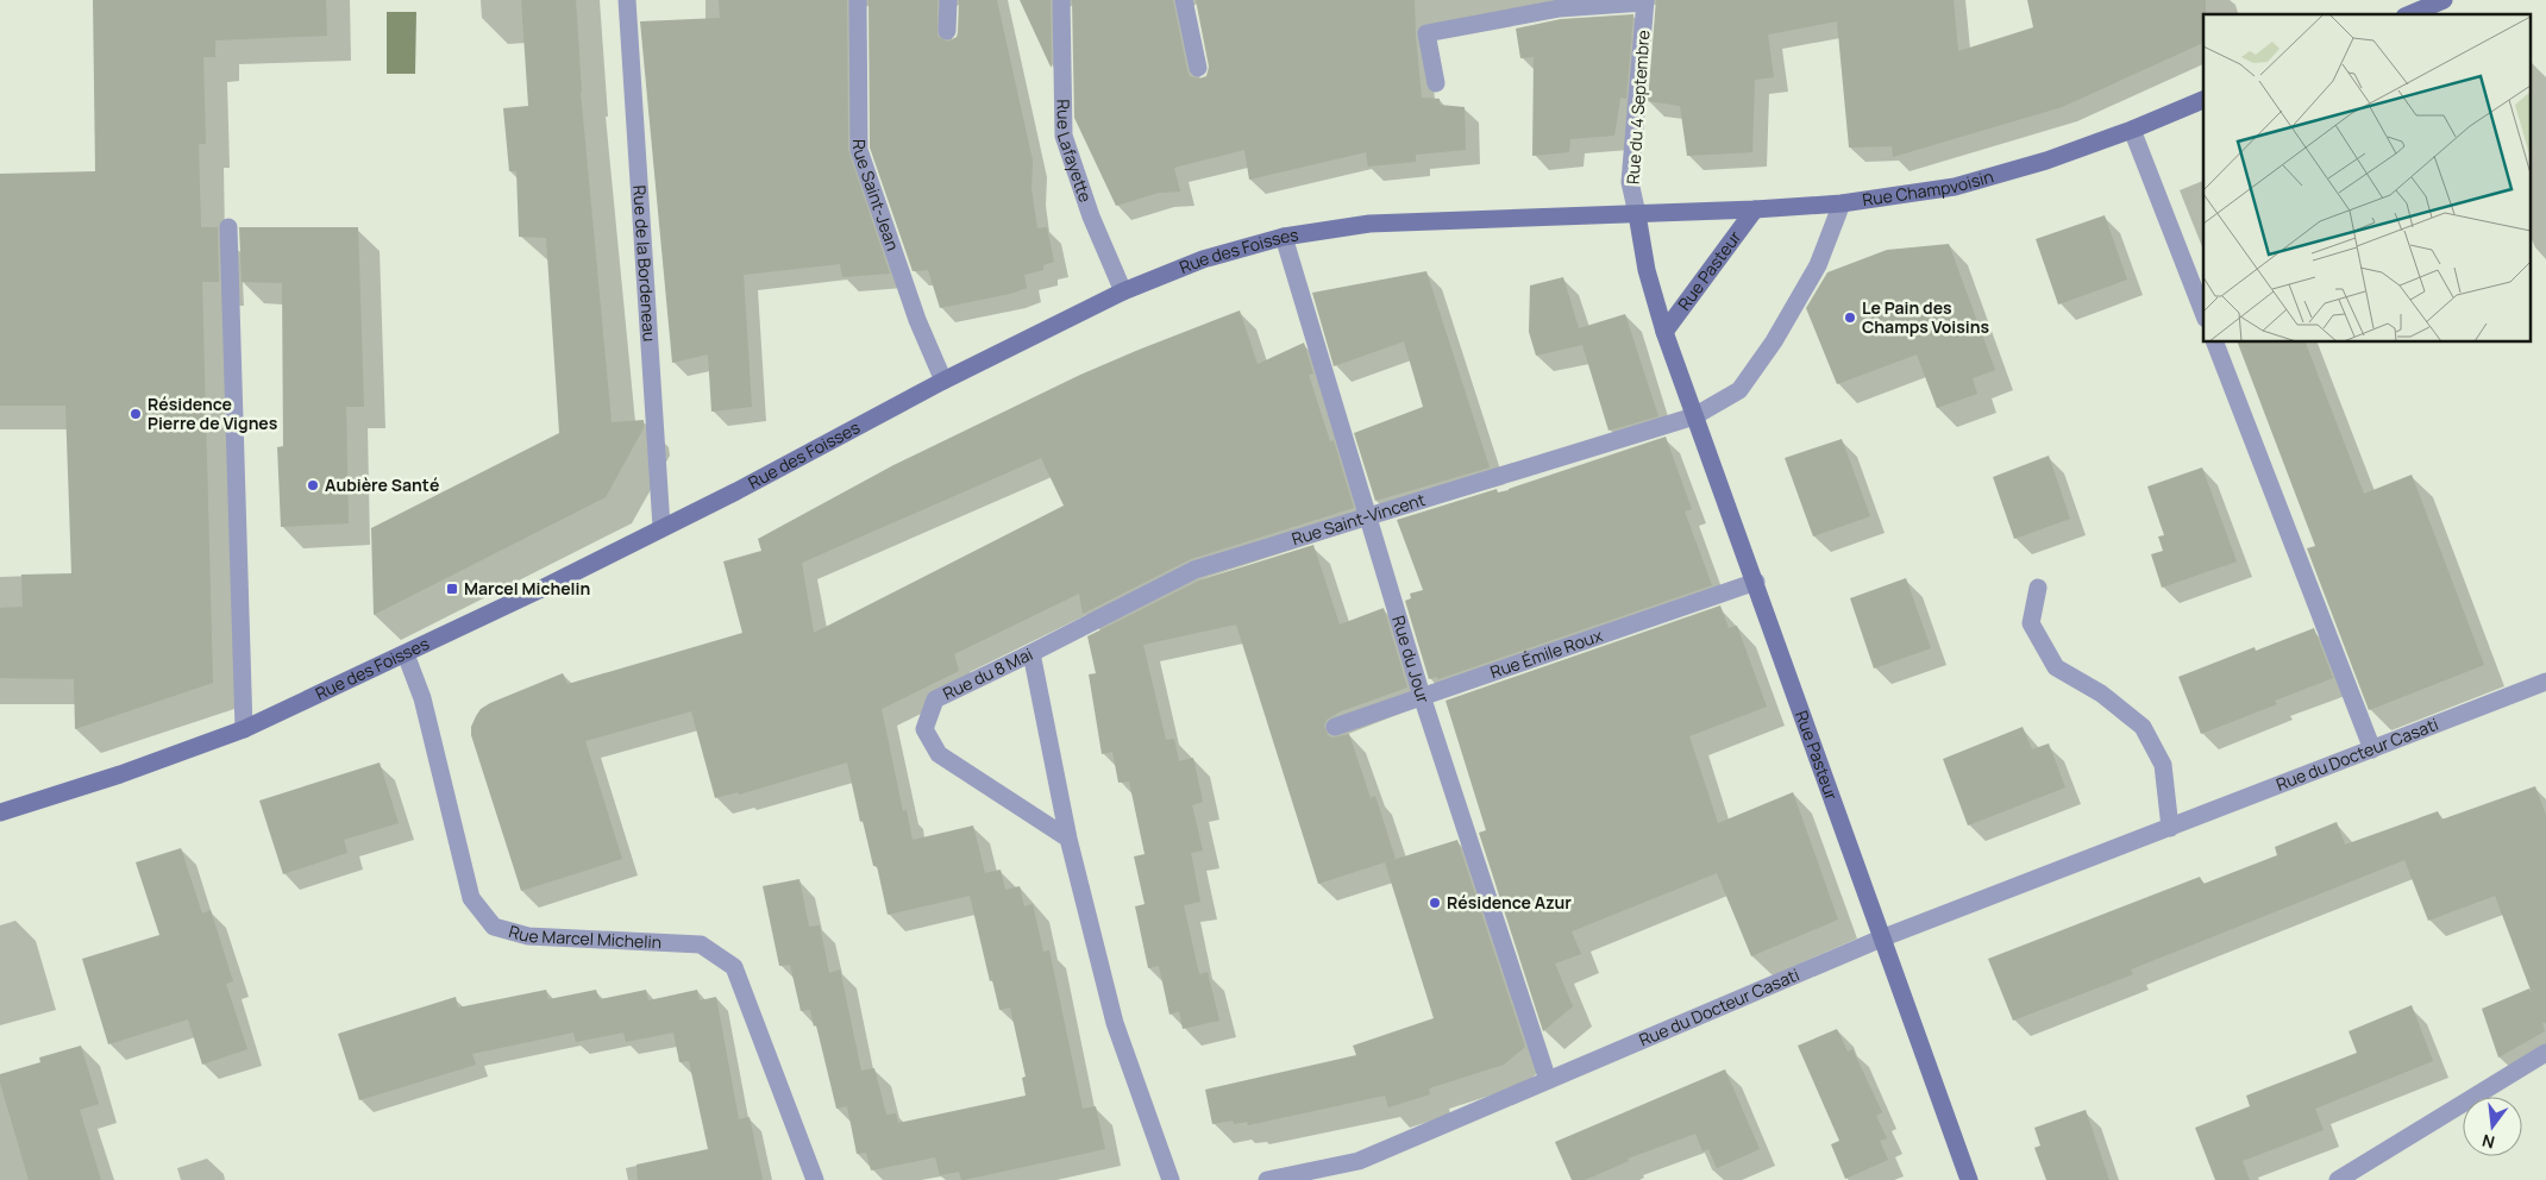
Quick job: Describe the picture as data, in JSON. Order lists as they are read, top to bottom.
{
  "streets": {
    "main road": ["Rue Champvoisin", "Rue des Foisses", "Rue Pasteur"],
    "street": [
      "Rue du 4 Septembre",
      "Rue Lafayette",
      "Rue Saint-Jean",
      "Rue de la Bordeneau",
      "Rue Saint-Vincent",
      "Rue Émile Roux",
      "Rue du Jour",
      "Rue du 8 Mai",
      "Rue du Docteur Casati",
      "Rue Marcel Michelin"
    ]
  },
  "crossings": [
    ["Rue du 4 Septembre", "Rue Champvoisin"],
    ["Rue du 4 Septembre", "Rue des Foisses"],
    ["Rue du 4 Septembre", "Rue Pasteur"],
    ["Rue Lafayette", "Rue des Foisses"],
    ["Rue Champvoisin", "Rue des Foisses"],
    ["Rue Champvoisin", "Rue Pasteur"],
    ["Rue Champvoisin", "Rue Saint-Vincent"],
    ["Rue Saint-Jean", "Rue des Foisses"],
    ["Rue des Foisses", "Rue de la Bordeneau"],
    ["Rue des Foisses", "Rue Pasteur"],
    ["Rue des Foisses", "Rue du Jour"],
    ["Rue des Foisses", "Rue Marcel Michelin"],
    ["Rue Pasteur", "Rue Saint-Vincent"],
    ["Rue Pasteur", "Rue Émile Roux"],
    ["Rue Pasteur", "Rue du Docteur Casati"],
    ["Rue Saint-Vincent", "Rue du Jour"],
    ["Rue Saint-Vincent", "Rue du 8 Mai"],
    ["Rue Émile Roux", "Rue du Jour"],
    ["Rue du Jour", "Rue du Docteur Casati"]
  ],
  "places": {
    "other": [
      "Le Pain des Champs Voisins",
      "Résidence Pierre de Vignes",
      "Aubière Santé",
      "Résidence Azur"
    ],
    "transit": ["Marcel Michelin"]
  },
  "north": "bottom"
}
